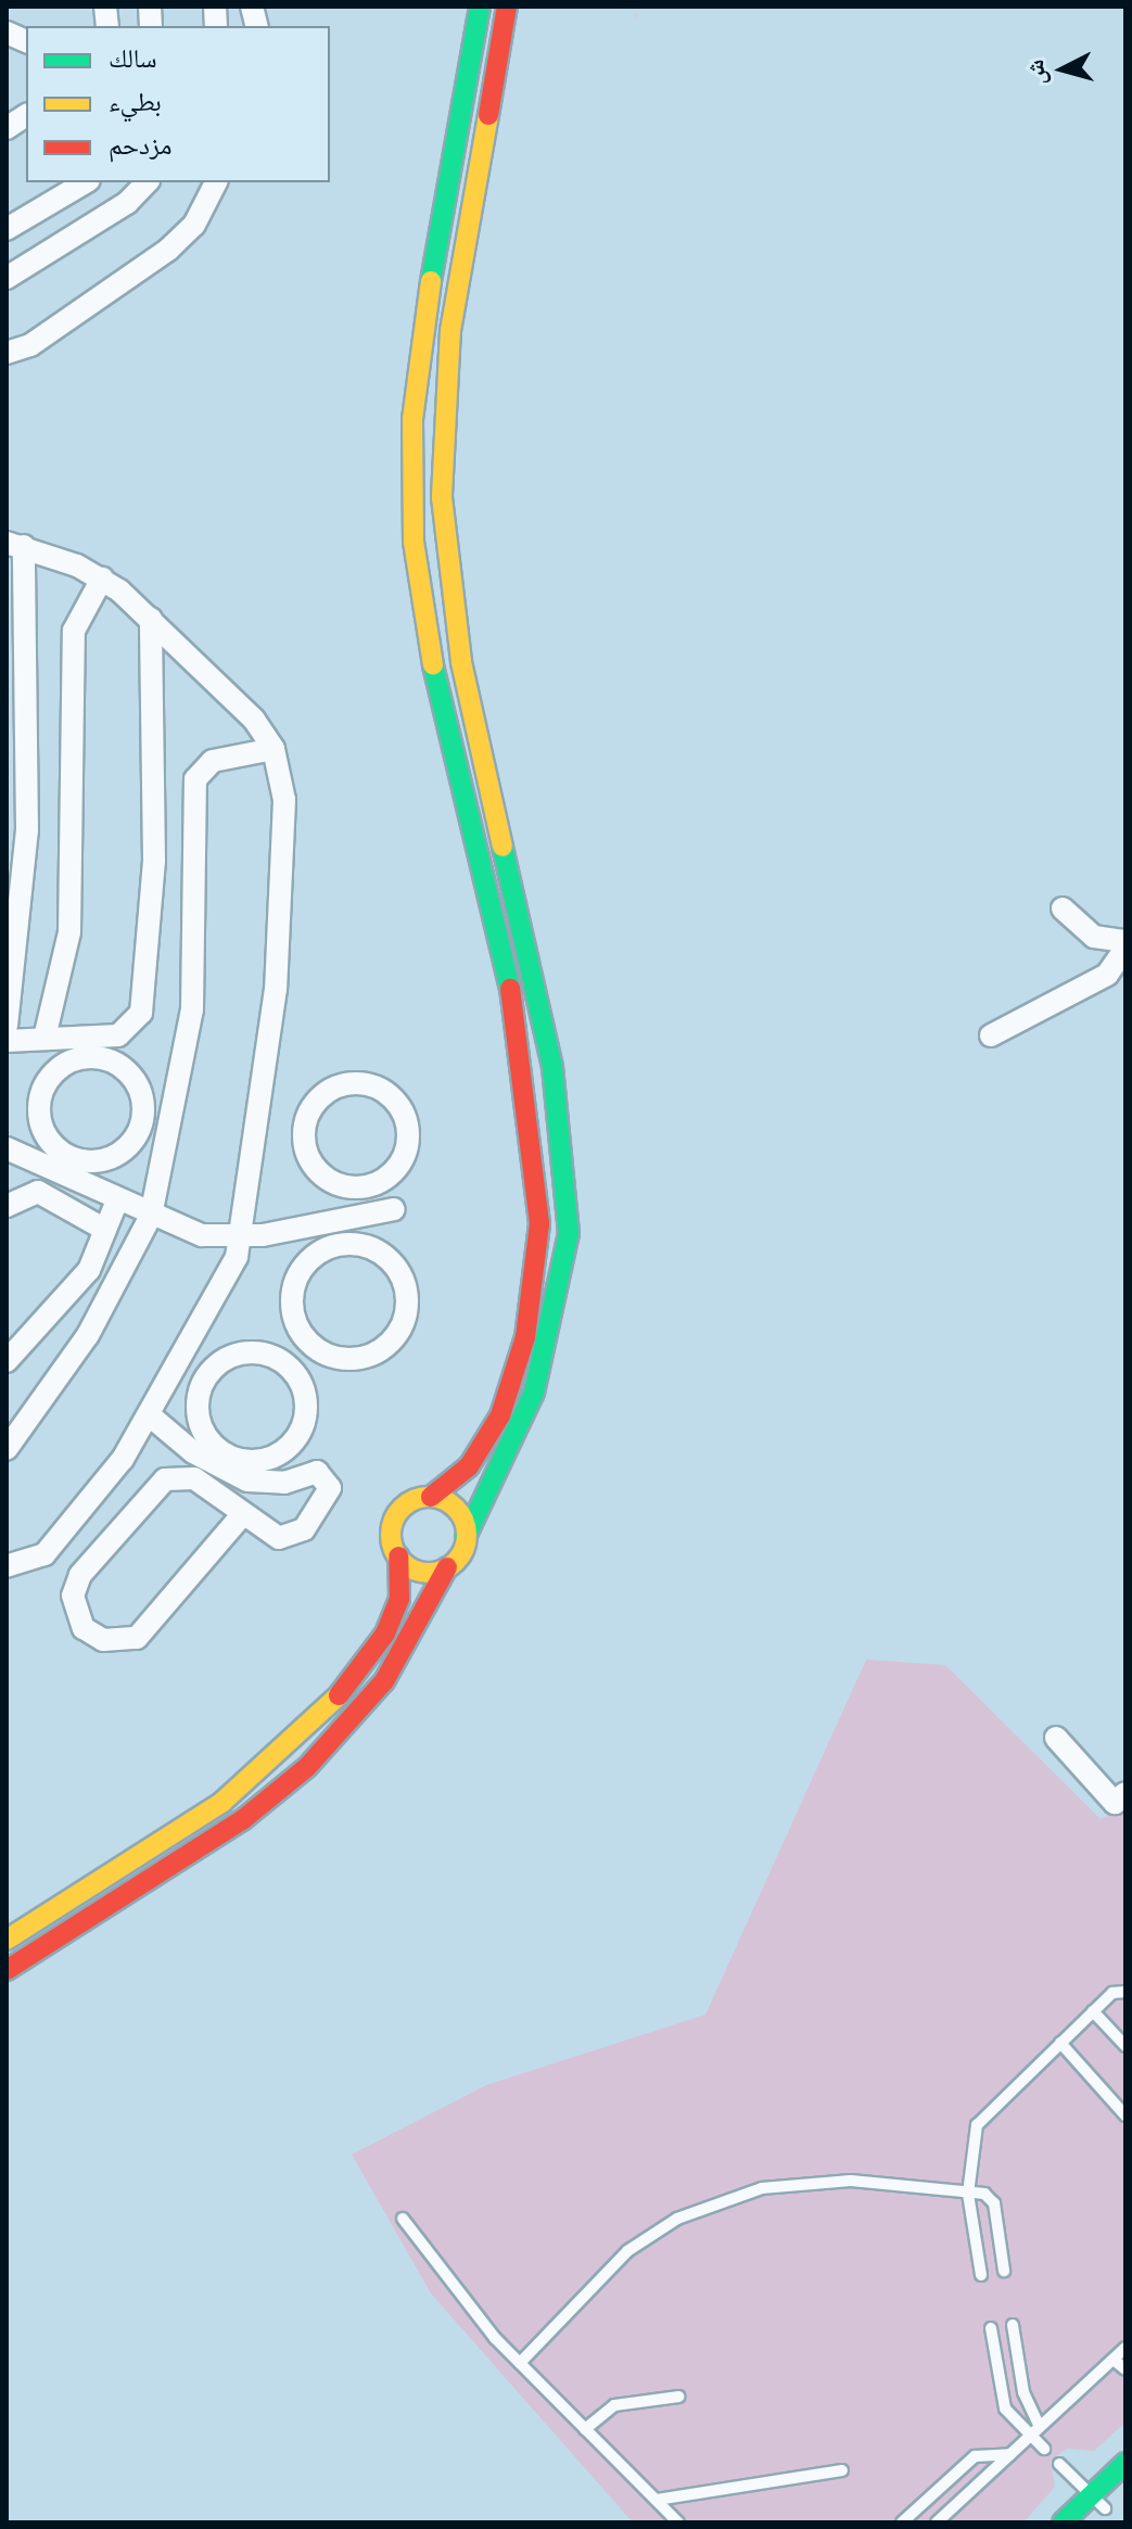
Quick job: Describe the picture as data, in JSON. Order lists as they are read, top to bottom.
{
  "legend": ["سالك", "بطيء", "مزدحم"],
  "north": "left"
}
